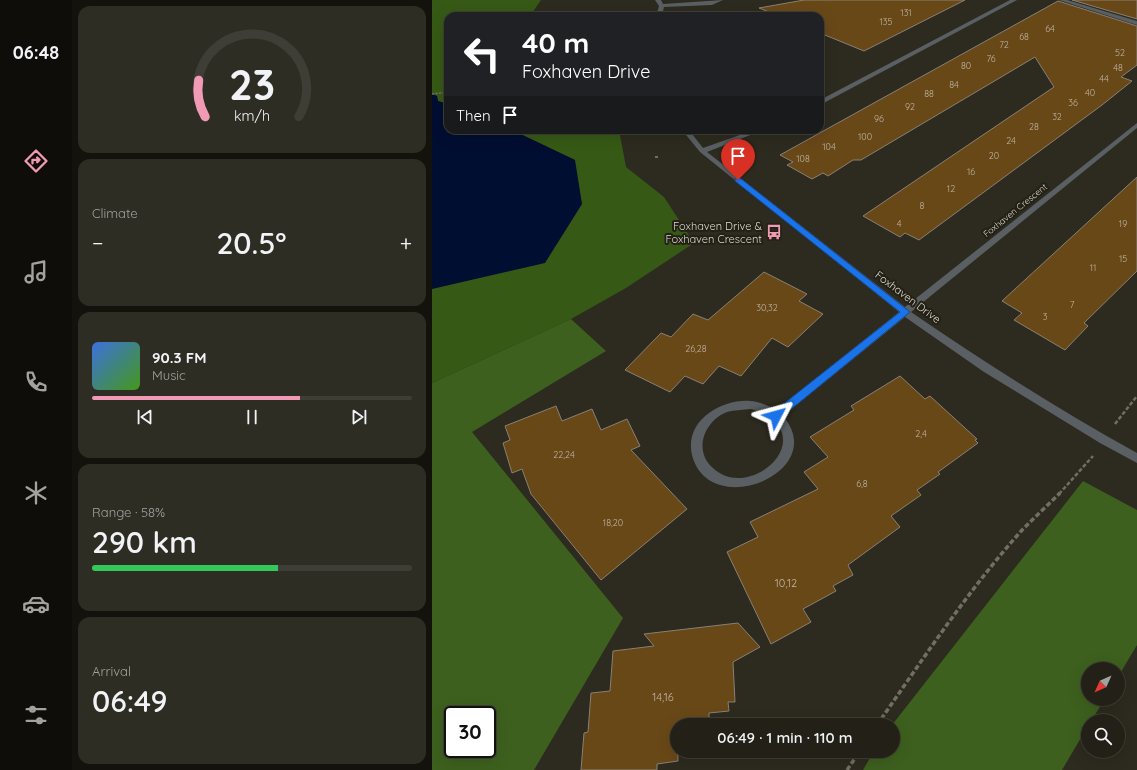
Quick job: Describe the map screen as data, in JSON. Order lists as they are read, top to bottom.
{
  "streets": {
    "street": ["Foxhaven Crescent", "Foxhaven Drive"]
  },
  "crossings": [
    ["Foxhaven Crescent", "Foxhaven Drive"]
  ],
  "places": {
    "bus stop": ["Foxhaven Drive & Foxhaven Crescent"]
  },
  "house_numbers": [
    "131",
    "135",
    "64",
    "68",
    "72",
    "52",
    "76",
    "80",
    "48",
    "44",
    "84",
    "40",
    "88",
    "36",
    "92",
    "32",
    "96",
    "28",
    "100",
    "24",
    "104",
    "20",
    "108",
    "16",
    "12",
    "8",
    "4",
    "19",
    "15",
    "11",
    "7",
    "30,32",
    "3",
    "26,28",
    "2,4",
    "22,24",
    "6,8",
    "18,20",
    "10,12",
    "14,16"
  ],
  "north": "bottom left",
  "page": {
    "tabs": "06:48",
    "turn": ["40 m", "Foxhaven Drive"],
    "then": "Then",
    "tile": [
      "Climate",
      ["Range · 58%", "290 km"],
      ["Arrival", "06:49"]
    ],
    "heat": ["−", "20.5°", "+"],
    "song": ["90.3 FM", "Music"],
    "limit": "30",
    "trip": "06:49 · 1 min · 110 m",
    "gauge": ["23", "km/h"]
  }
}
